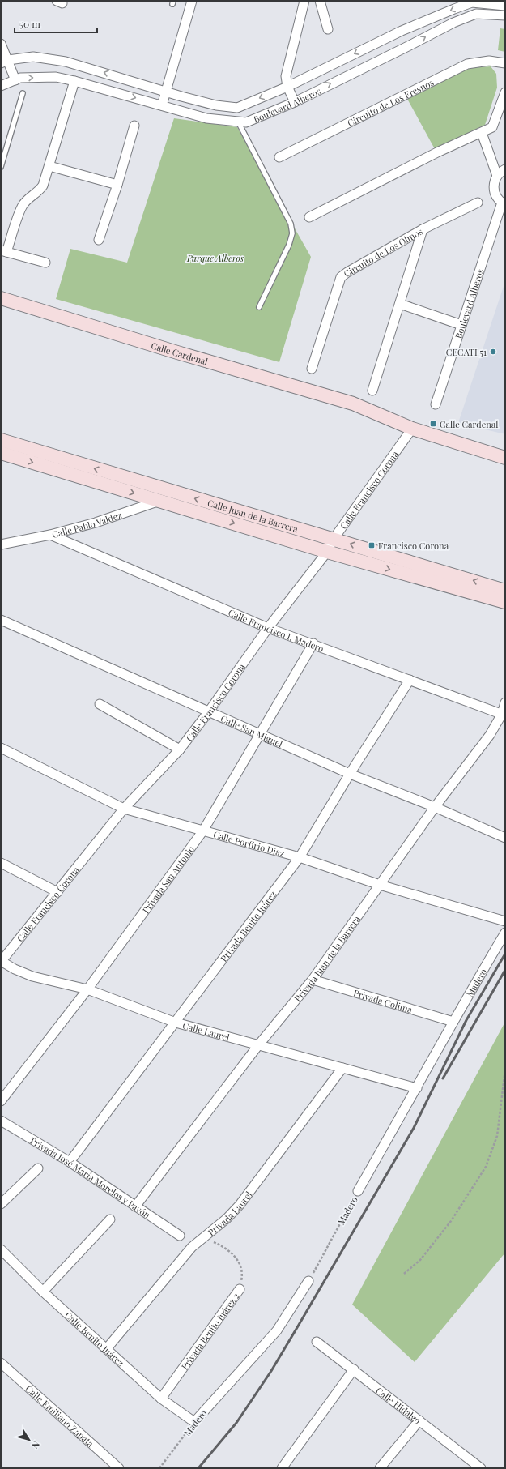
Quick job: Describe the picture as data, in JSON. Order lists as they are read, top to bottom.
{
  "streets": {
    "main road": ["Calle Cardenal", "Calle Juan de la Barrera"],
    "street": [
      "Circuito de Los Fresnos",
      "Boulevard Alberos",
      "Circuito de Los Olmos",
      "Calle Francisco Corona",
      "Calle Pablo Valdez",
      "Calle Francisco I. Madero",
      "Calle San Miguel",
      "Calle Porfirio Díaz",
      "Privada San Antonio",
      "Privada Benito Juárez",
      "Privada Juan de la Barrera",
      "Madero",
      "Privada Colima",
      "Calle Laurel",
      "Privada José María Morelos y Pavón",
      "Privada Laurel",
      "Privada Benito Juárez 2",
      "Calle Benito Juárez",
      "Calle Hidalgo",
      "Calle Emiliano Zapata"
    ]
  },
  "crossings": [
    ["Calle Cardenal", "Calle Francisco Corona"],
    ["Calle Francisco Corona", "Calle Juan de la Barrera"],
    ["Calle Francisco Corona", "Calle Francisco I. Madero"],
    ["Calle Francisco Corona", "Calle San Miguel"],
    ["Calle Francisco Corona", "Calle Porfirio Díaz"],
    ["Calle Francisco Corona", "Calle Laurel"],
    ["Calle Juan de la Barrera", "Calle Pablo Valdez"],
    ["Calle Pablo Valdez", "Calle Francisco I. Madero"],
    ["Calle Francisco I. Madero", "Privada San Antonio"],
    ["Calle Francisco I. Madero", "Privada Benito Juárez"],
    ["Calle Francisco I. Madero", "Privada Juan de la Barrera"],
    ["Calle San Miguel", "Privada San Antonio"],
    ["Calle San Miguel", "Privada Benito Juárez"],
    ["Calle San Miguel", "Privada Juan de la Barrera"],
    ["Calle Porfirio Díaz", "Privada San Antonio"],
    ["Calle Porfirio Díaz", "Privada Benito Juárez"],
    ["Calle Porfirio Díaz", "Privada Juan de la Barrera"],
    ["Privada San Antonio", "Calle Laurel"],
    ["Privada Benito Juárez", "Calle Laurel"],
    ["Privada Benito Juárez", "Privada José María Morelos y Pavón"],
    ["Privada Juan de la Barrera", "Privada Colima"],
    ["Privada Juan de la Barrera", "Calle Laurel"],
    ["Privada Juan de la Barrera", "Privada José María Morelos y Pavón"],
    ["Madero", "Privada Colima"],
    ["Madero", "Calle Laurel"],
    ["Madero", "Calle Benito Juárez"],
    ["Calle Laurel", "Privada Laurel"],
    ["Privada Laurel", "Privada Benito Juárez 2"],
    ["Privada Laurel", "Calle Benito Juárez"],
    ["Privada Benito Juárez 2", "Calle Benito Juárez"]
  ],
  "parks": ["Parque Alberos"],
  "places": {
    "other": ["CECATI 51"],
    "transit": ["Calle Cardenal", "Francisco Corona"]
  },
  "scale_bar": "50 m",
  "north": "bottom right"
}
